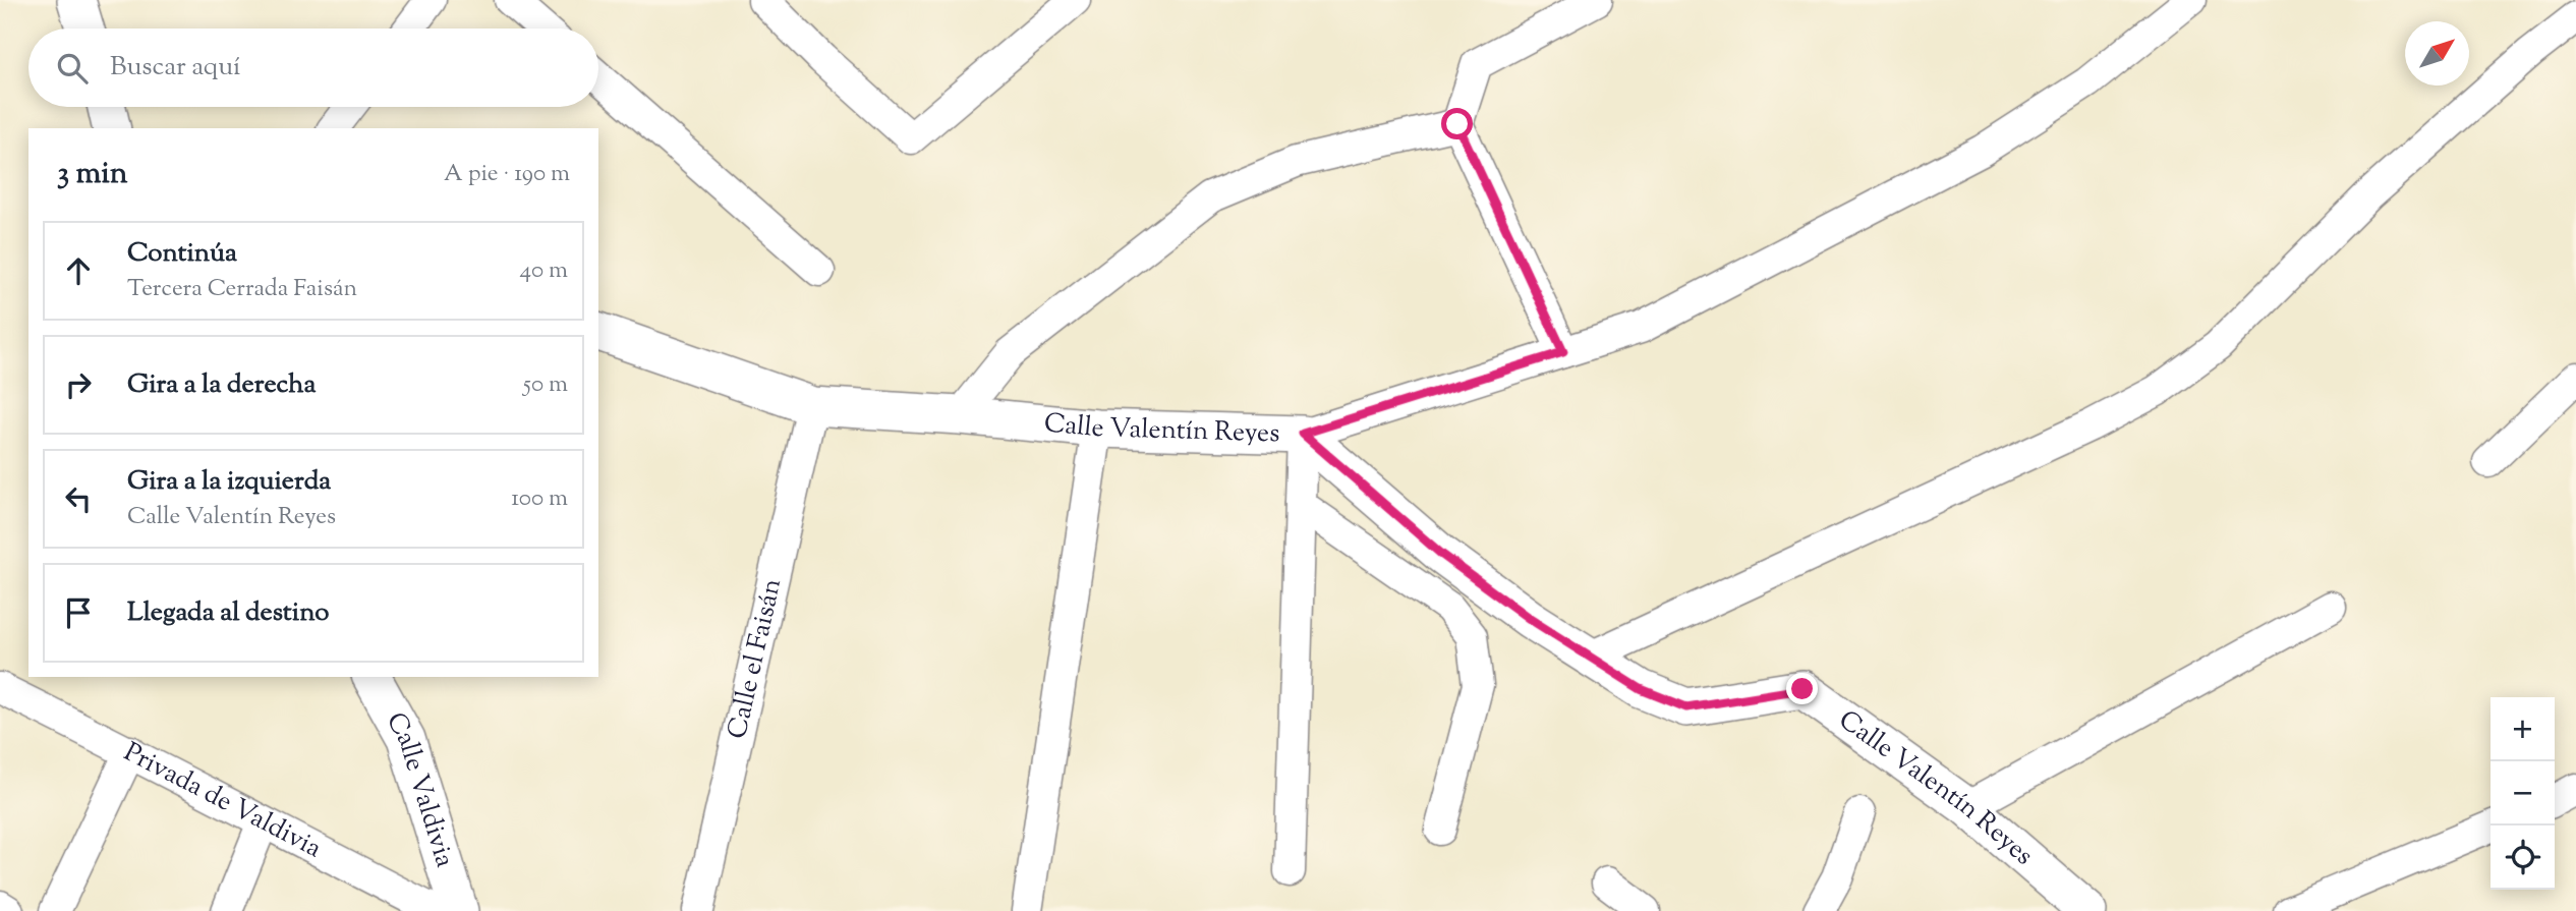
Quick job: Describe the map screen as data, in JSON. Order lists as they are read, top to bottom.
{
  "streets": {
    "street": [
      "Calle Valentín Reyes",
      "Calle el Faisán",
      "Calle Valdivia",
      "Privada de Valdivia"
    ]
  },
  "crossings": [
    ["Calle Valentín Reyes", "Calle el Faisán"]
  ],
  "north": "top right",
  "page": {
    "search": "Buscar aquí",
    "heading": ["3 min", "A pie · 190 m"],
    "list": [
      ["Continúa", "Tercera Cerrada Faisán", "40 m"],
      ["Gira a la derecha", "50 m"],
      ["Gira a la izquierda", "Calle Valentín Reyes", "100 m"],
      "Llegada al destino"
    ],
    "map_buttons": ["+", "−"]
  }
}
